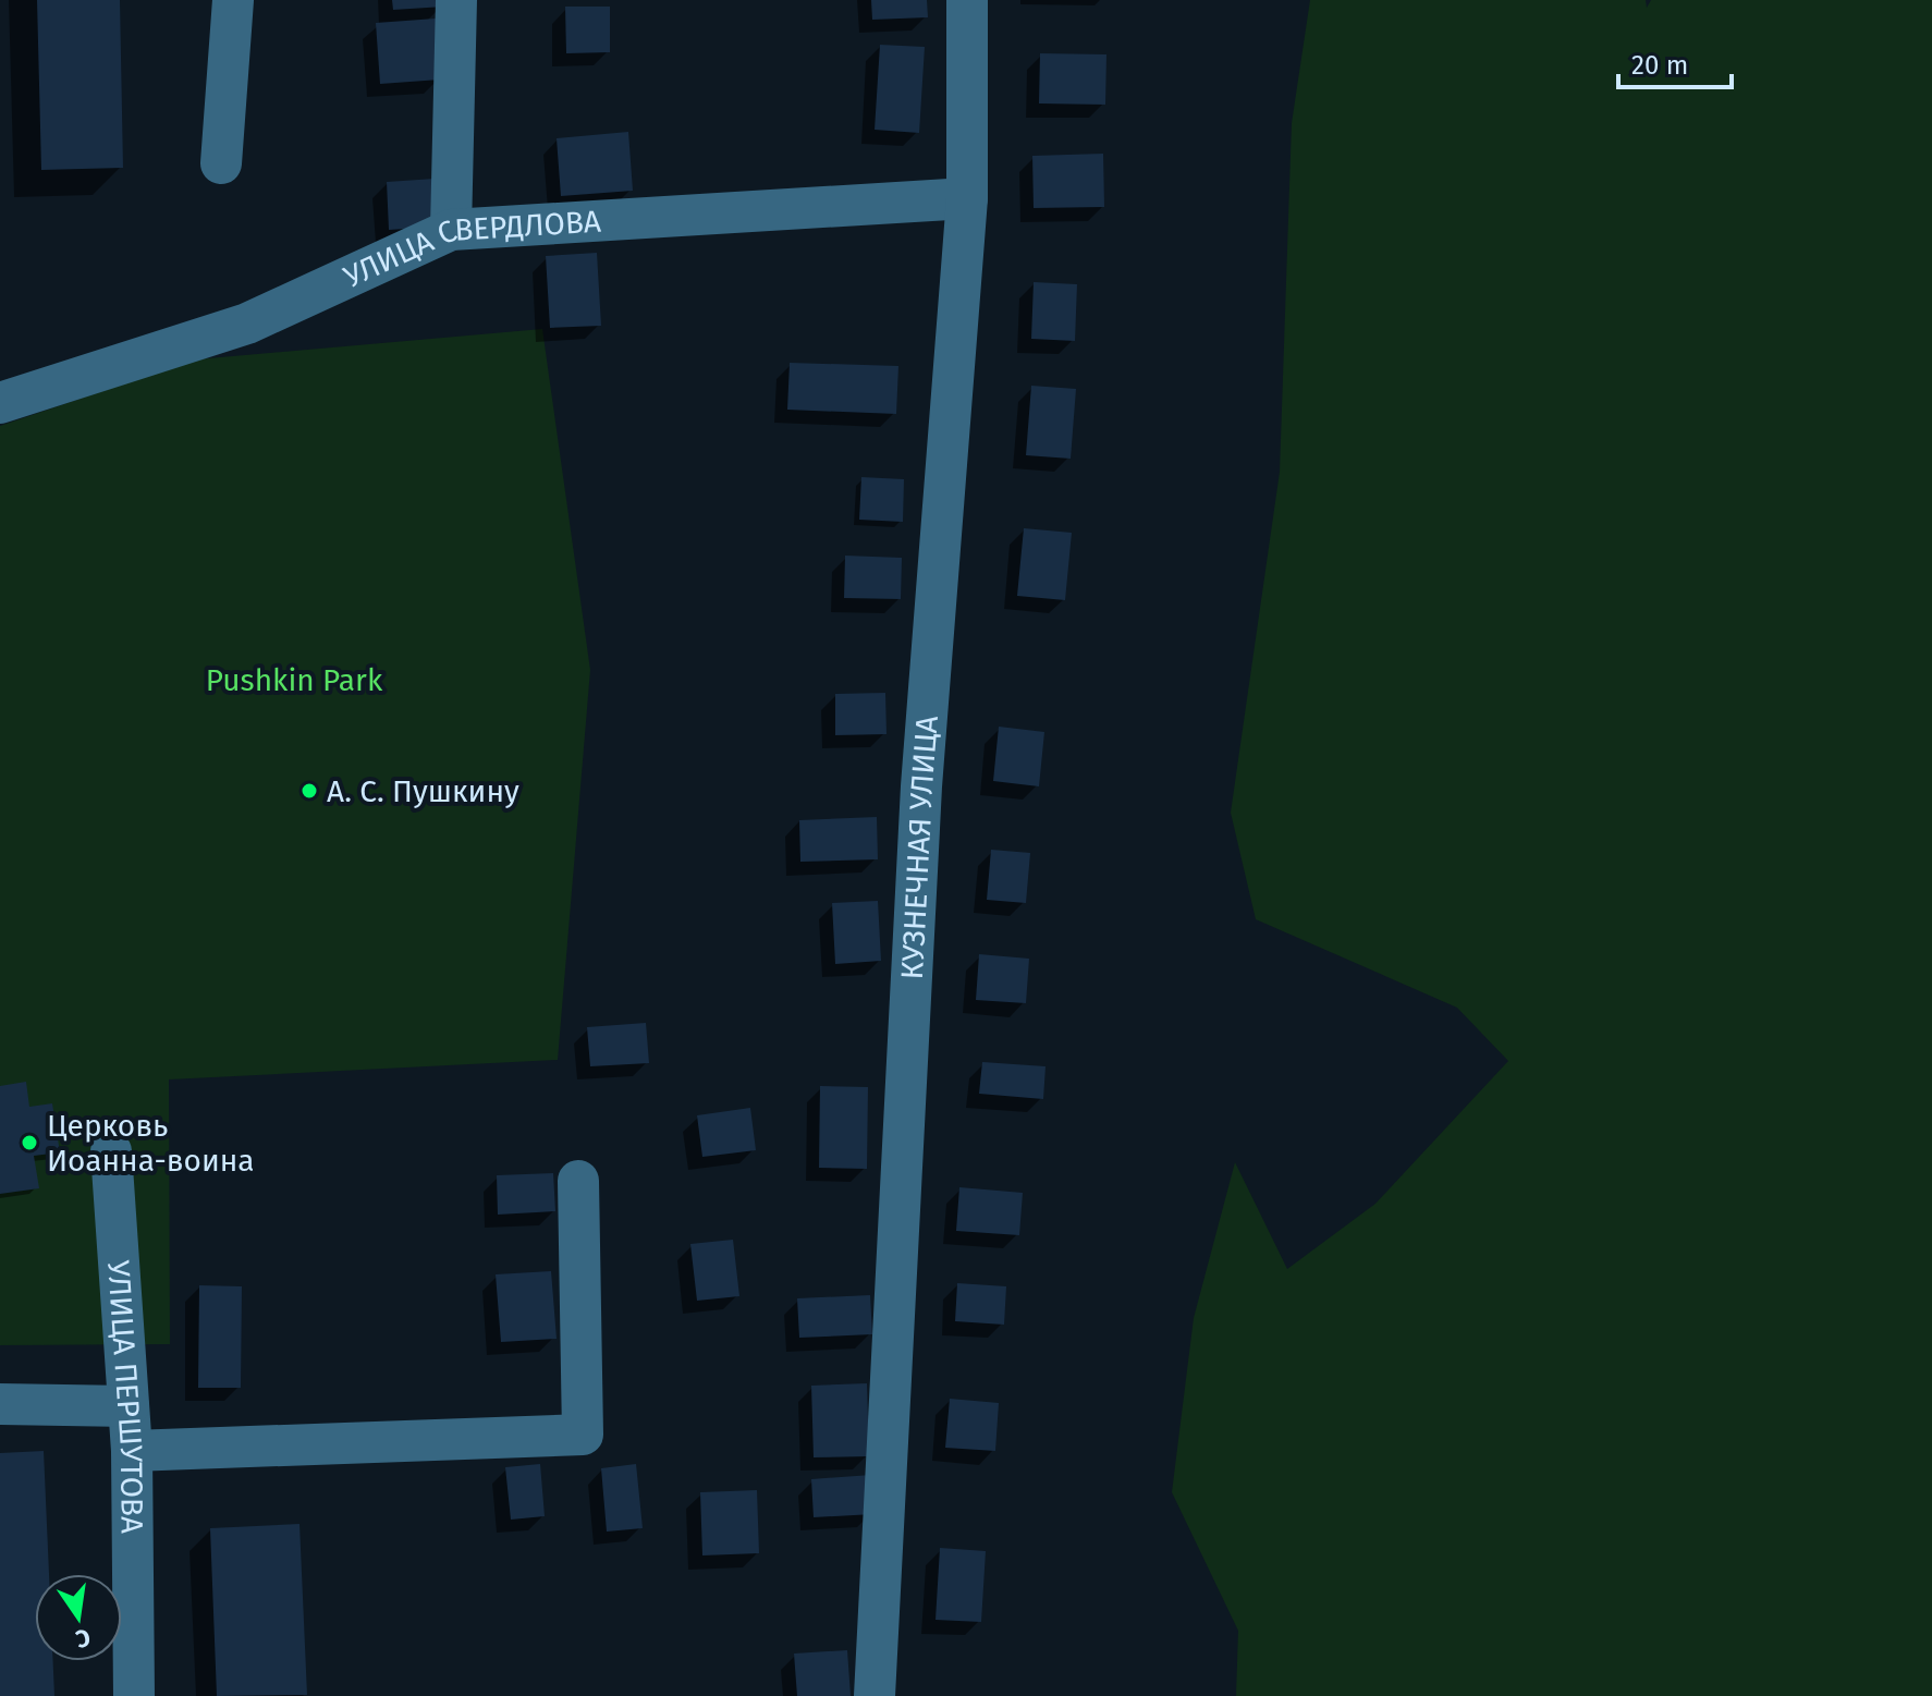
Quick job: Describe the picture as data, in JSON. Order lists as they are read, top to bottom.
{
  "streets": {
    "street": ["УЛИЦА СВЕРДЛОВА", "КУЗНЕЧНАЯ УЛИЦА", "УЛИЦА ПЕРШУТОВА"]
  },
  "crossings": [
    ["УЛИЦА СВЕРДЛОВА", "КУЗНЕЧНАЯ УЛИЦА"]
  ],
  "parks": ["Pushkin Park"],
  "places": ["А. С. Пушкину", "Церковь Иоанна-воина"],
  "scale_bar": "20 m",
  "north": "bottom"
}
